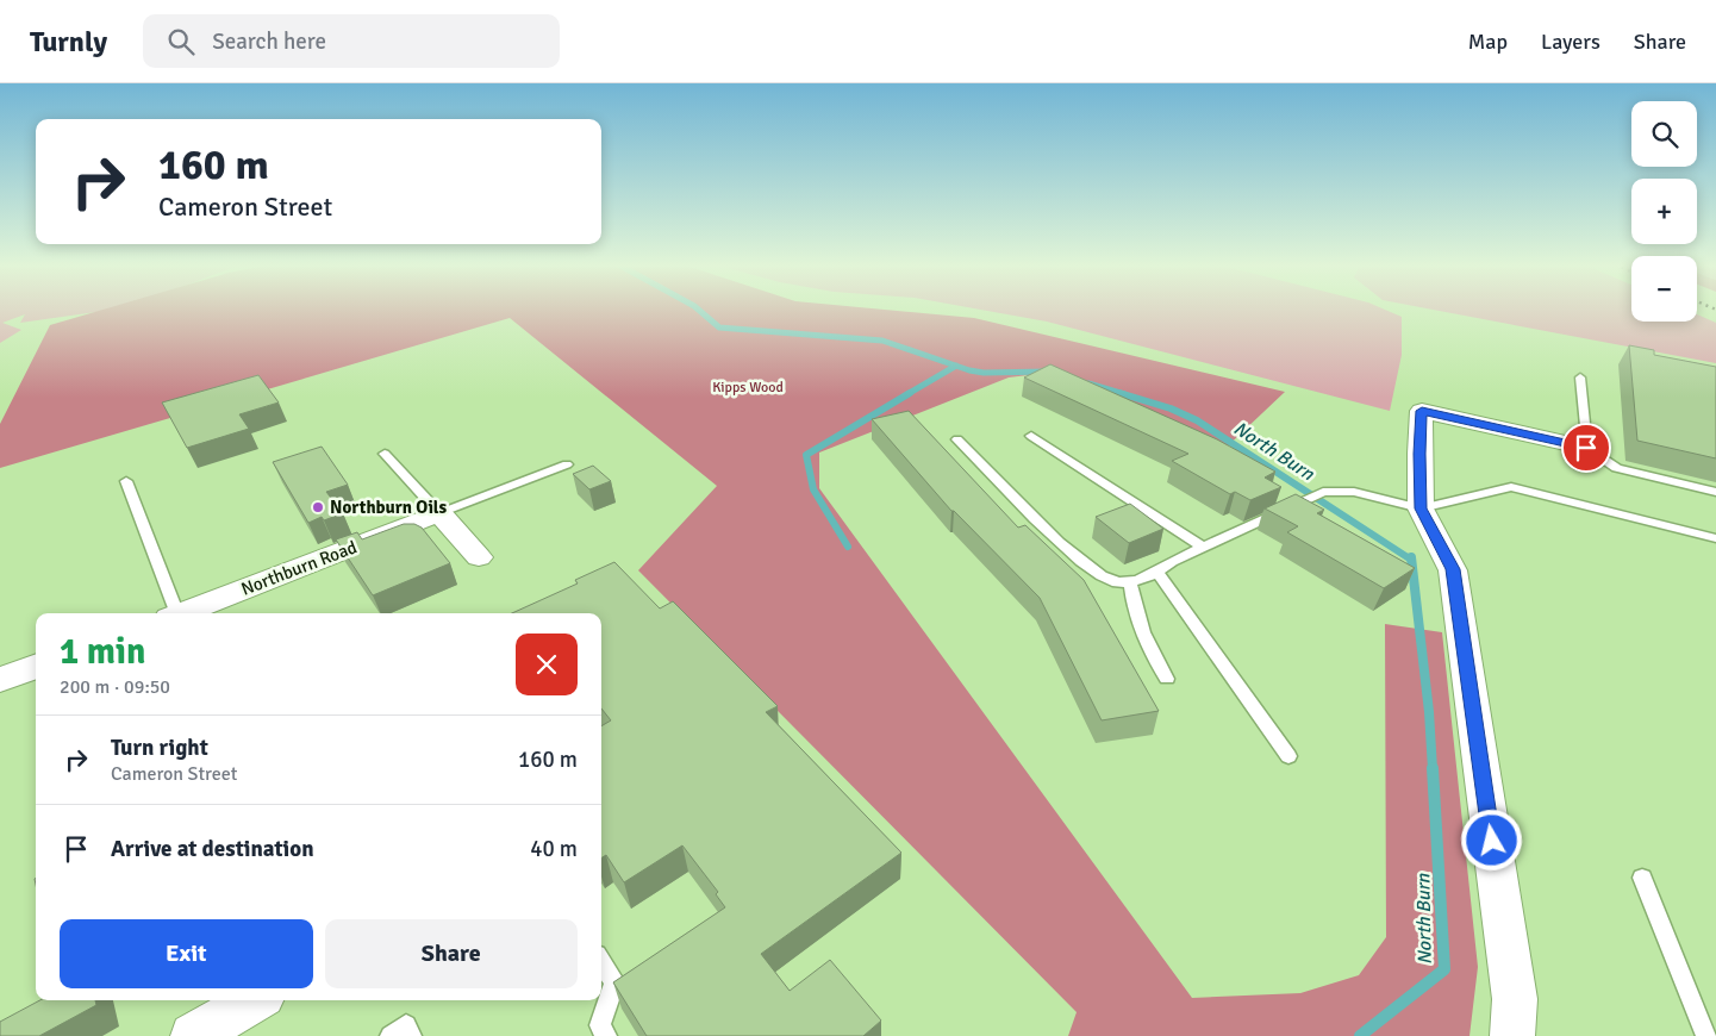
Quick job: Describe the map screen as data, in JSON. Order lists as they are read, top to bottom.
{
  "streets": {
    "street": ["Northburn Road"]
  },
  "water": ["North Burn"],
  "parks": ["Kipps Wood"],
  "places": ["Northburn Oils"],
  "page": {
    "header": "Turnly",
    "search": "Search here",
    "nav": ["Map", "Layers", "Share"],
    "map_buttons": ["+", "−"],
    "turn": ["160 m", "Cameron Street"],
    "heading": ["1 min", "200 m · 09:50"],
    "list": [
      {
        "name": "Turn right",
        "note": "Cameron Street",
        "value": "160 m"
      },
      {
        "name": "Arrive at destination",
        "value": "40 m"
      }
    ],
    "buttons": ["Exit", "Share"]
  }
}
